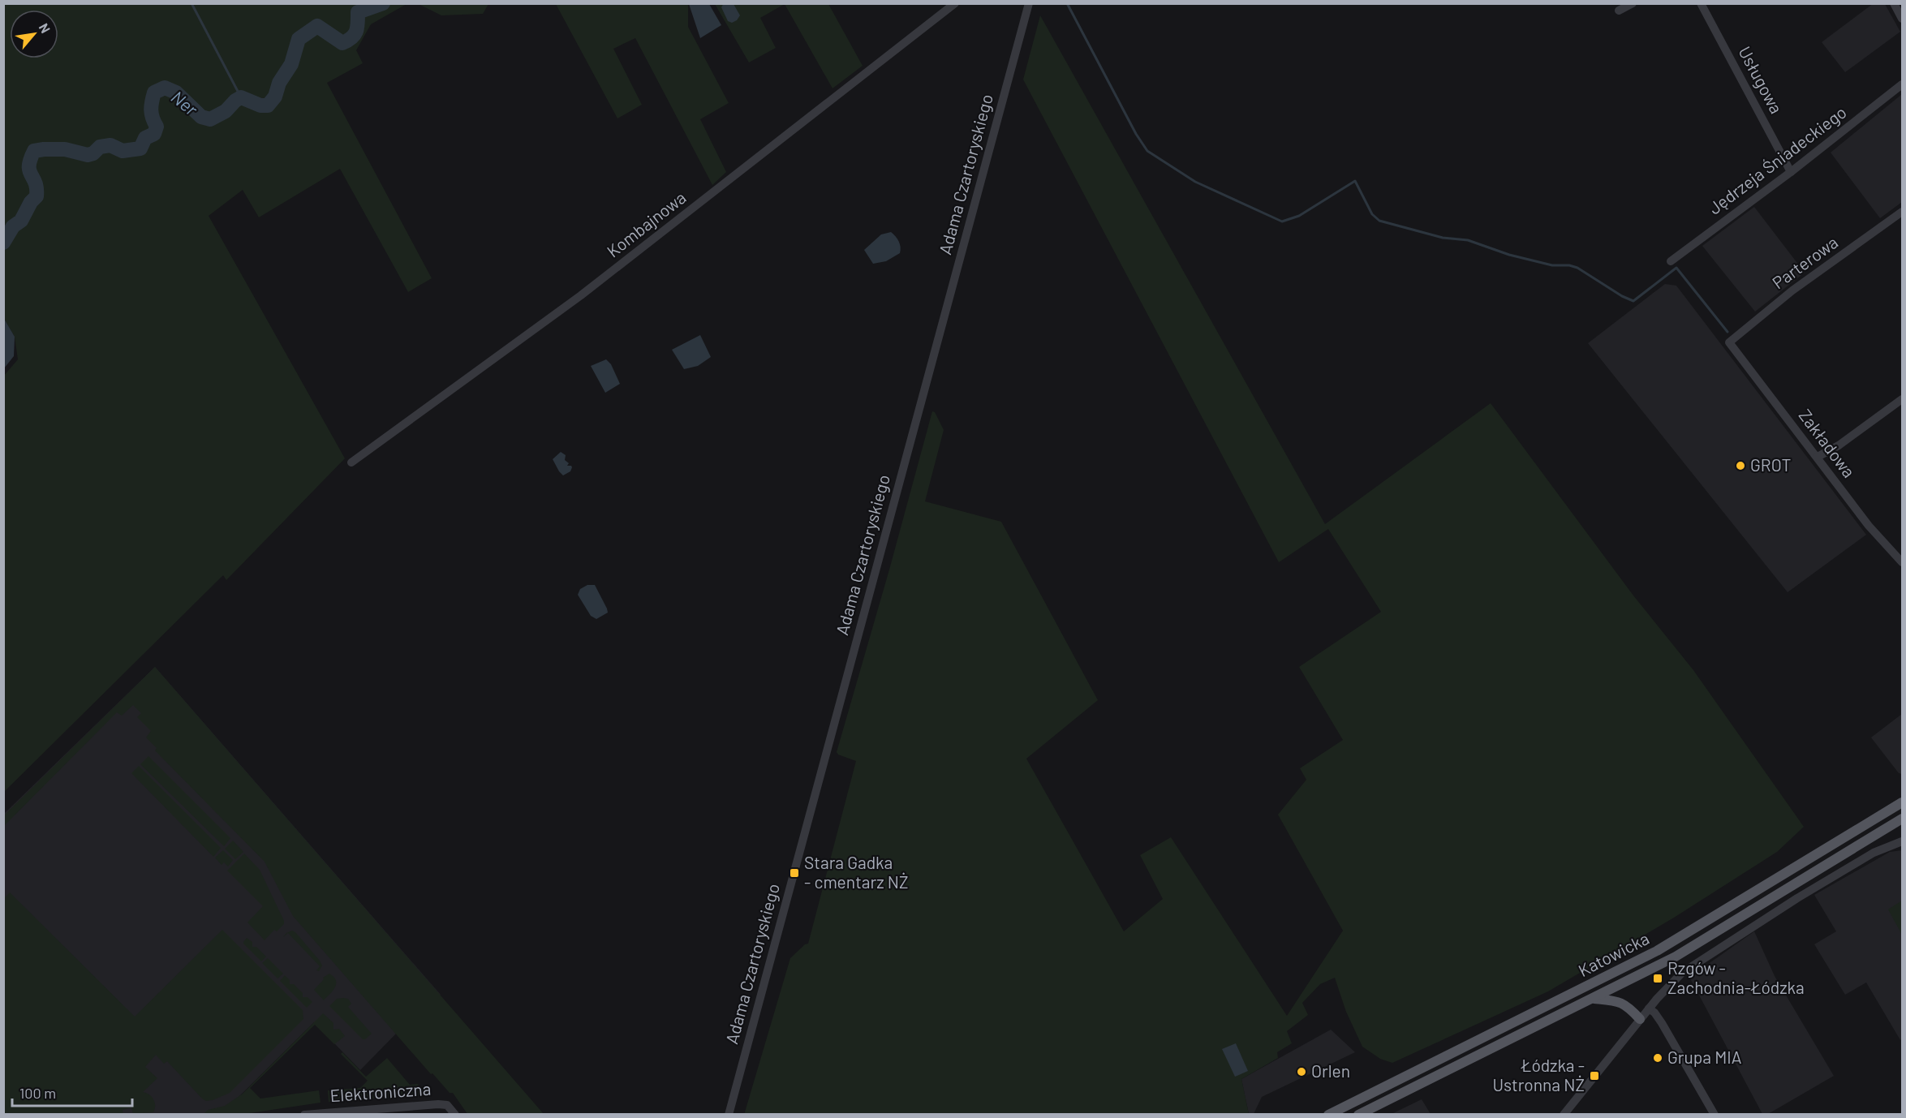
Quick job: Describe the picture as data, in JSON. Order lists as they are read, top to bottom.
{
  "streets": {
    "main road": ["Katowicka"],
    "street": [
      "Usługowa",
      "Jędrzeja Śniadeckiego",
      "Adama Czartoryskiego",
      "Kombajnowa",
      "Parterowa",
      "Zakładowa",
      "Elektroniczna"
    ]
  },
  "crossings": [
    ["Usługowa", "Jędrzeja Śniadeckiego"],
    ["Parterowa", "Zakładowa"]
  ],
  "water": ["Ner"],
  "places": {
    "other": ["GROT", "Grupa MIA", "Orlen"],
    "transit": ["Stara Gadka - cmentarz NŻ", "Rzgów - Zachodnia-Łódzka", "Łódzka - Ustronna NŻ"]
  },
  "scale_bar": "100 m",
  "north": "top right"
}
